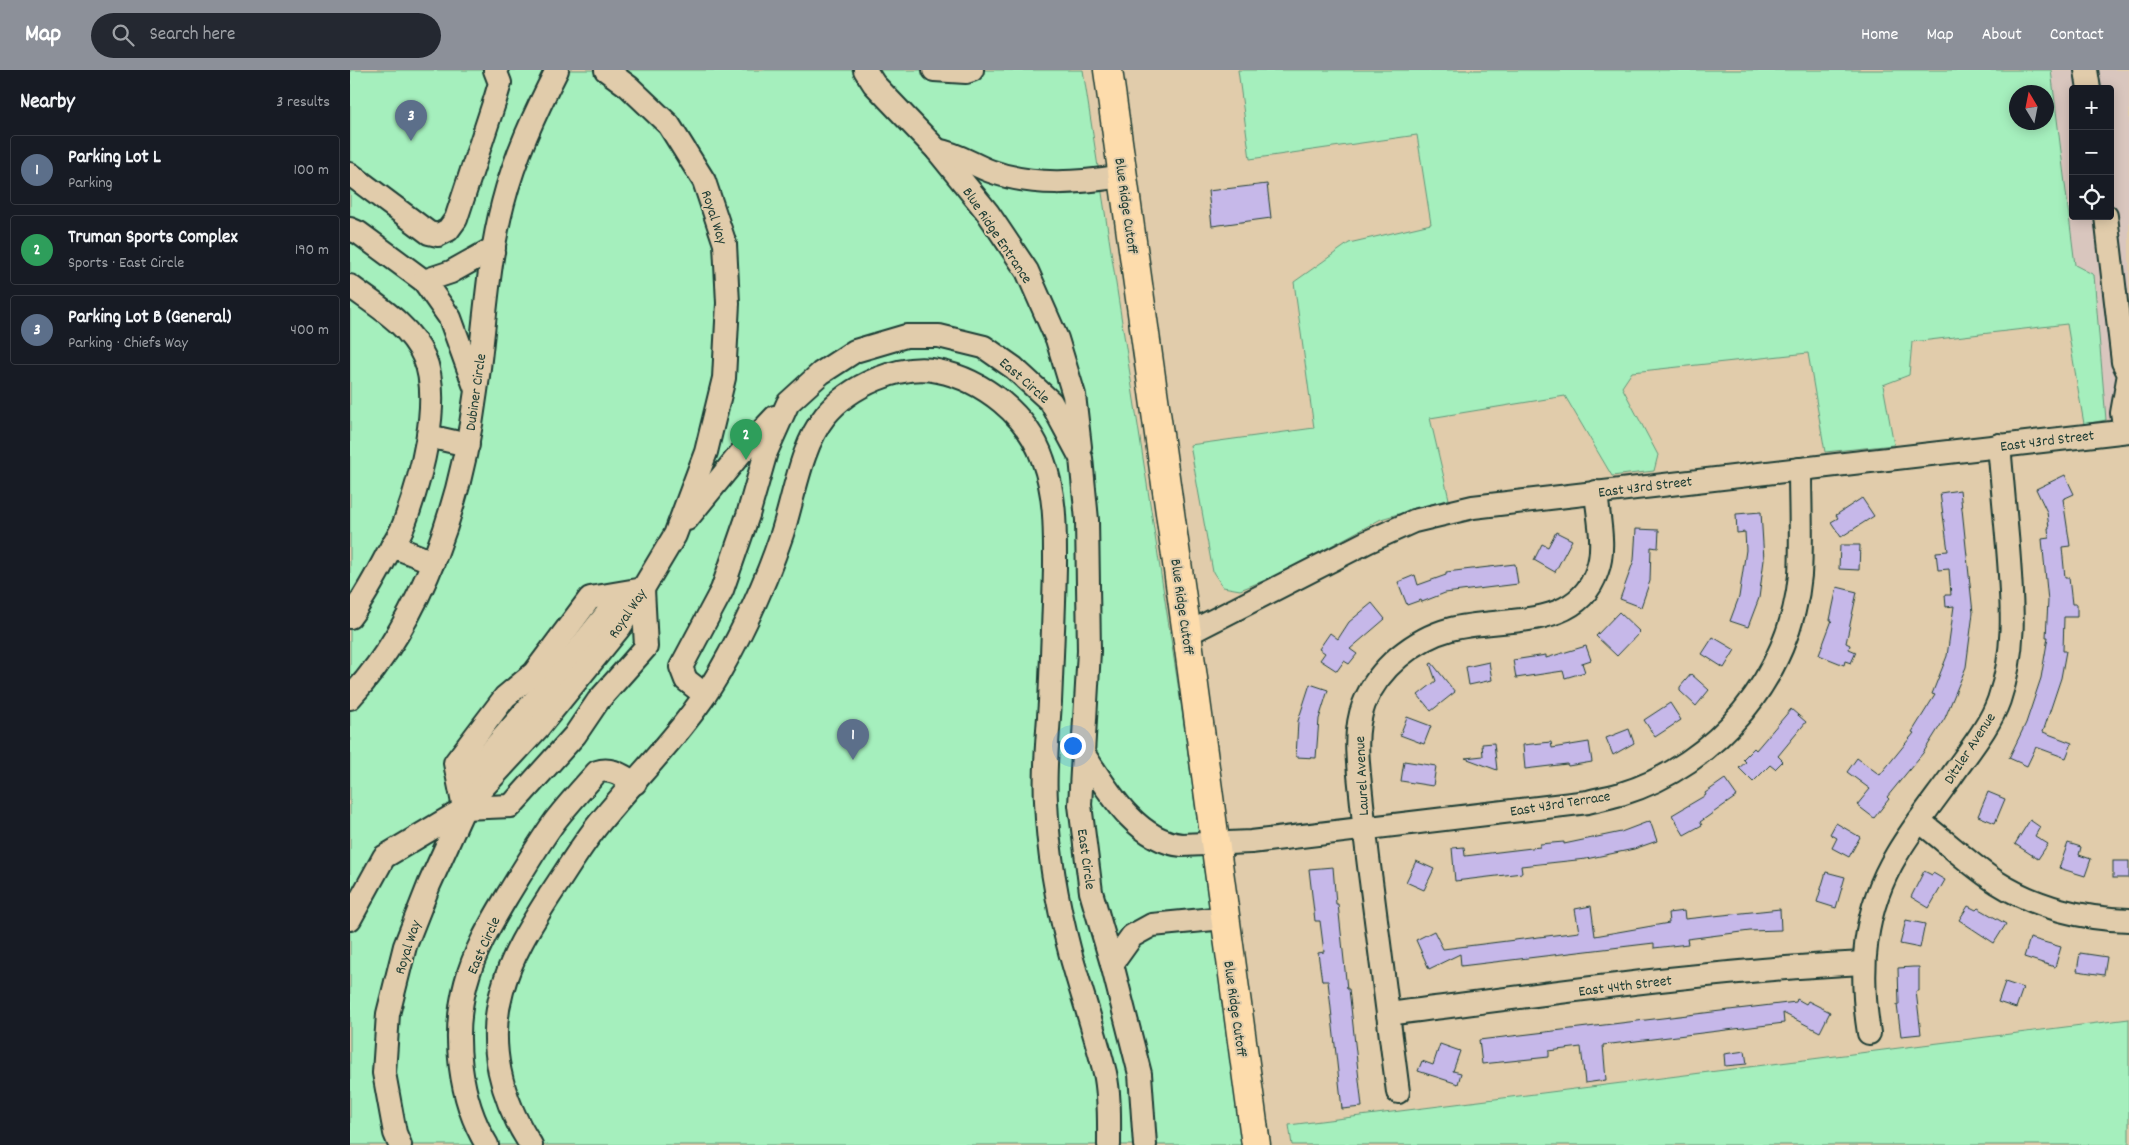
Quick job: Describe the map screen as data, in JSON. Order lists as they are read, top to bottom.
{
  "streets": {
    "main road": ["Blue Ridge Cutoff"],
    "street": [
      "Royal Way",
      "Blue Ridge Entrance",
      "East Circle",
      "Dubiner Circle",
      "East 43rd Street",
      "Ditzler Avenue",
      "Laurel Avenue",
      "East 43rd Terrace",
      "East 44th Street"
    ]
  },
  "crossings": [
    ["Blue Ridge Cutoff", "East 43rd Street"],
    ["Blue Ridge Cutoff", "East 43rd Terrace"],
    ["Royal Way", "East Circle"],
    ["Blue Ridge Entrance", "East Circle"],
    ["East 43rd Street", "Ditzler Avenue"],
    ["East 43rd Street", "Laurel Avenue"],
    ["East 43rd Street", "East 43rd Terrace"],
    ["Ditzler Avenue", "East 44th Street"],
    ["Laurel Avenue", "East 43rd Terrace"],
    ["Laurel Avenue", "East 44th Street"]
  ],
  "north": "top",
  "page": {
    "header": "Map",
    "search": "Search here",
    "nav": [
      "Home",
      "Map",
      "About",
      "Contact"
    ],
    "heading": ["Nearby", "3 results"],
    "map_buttons": ["+", "−"],
    "pins": ["3", "2", "1"],
    "list": [
      {
        "mark": "1",
        "name": "Parking Lot L",
        "note": "Parking",
        "value": "100 m"
      },
      {
        "mark": "2",
        "name": "Truman Sports Complex",
        "note": "Sports · East Circle",
        "value": "190 m"
      },
      {
        "mark": "3",
        "name": "Parking Lot B (General)",
        "note": "Parking · Chiefs Way",
        "value": "400 m"
      }
    ]
  }
}
